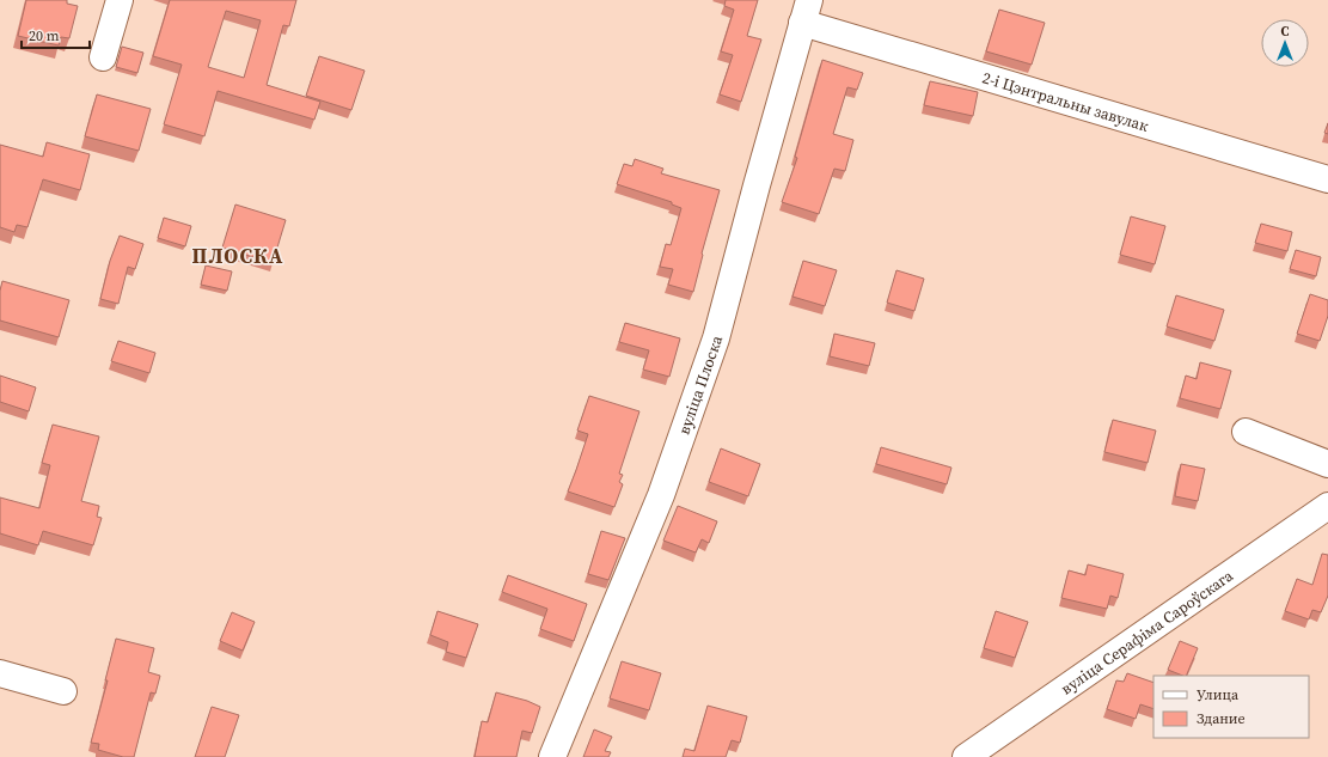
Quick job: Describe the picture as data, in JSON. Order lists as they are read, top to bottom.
{
  "streets": {
    "street": ["2-і Цэнтральны завулак", "вуліца Плоска", "вуліца Серафіма Сароўскага"]
  },
  "crossings": [
    ["2-і Цэнтральны завулак", "вуліца Плоска"]
  ],
  "districts": ["ПЛОСКА"],
  "legend": ["Улица", "Здание"],
  "scale_bar": "20 m",
  "north": "top"
}
